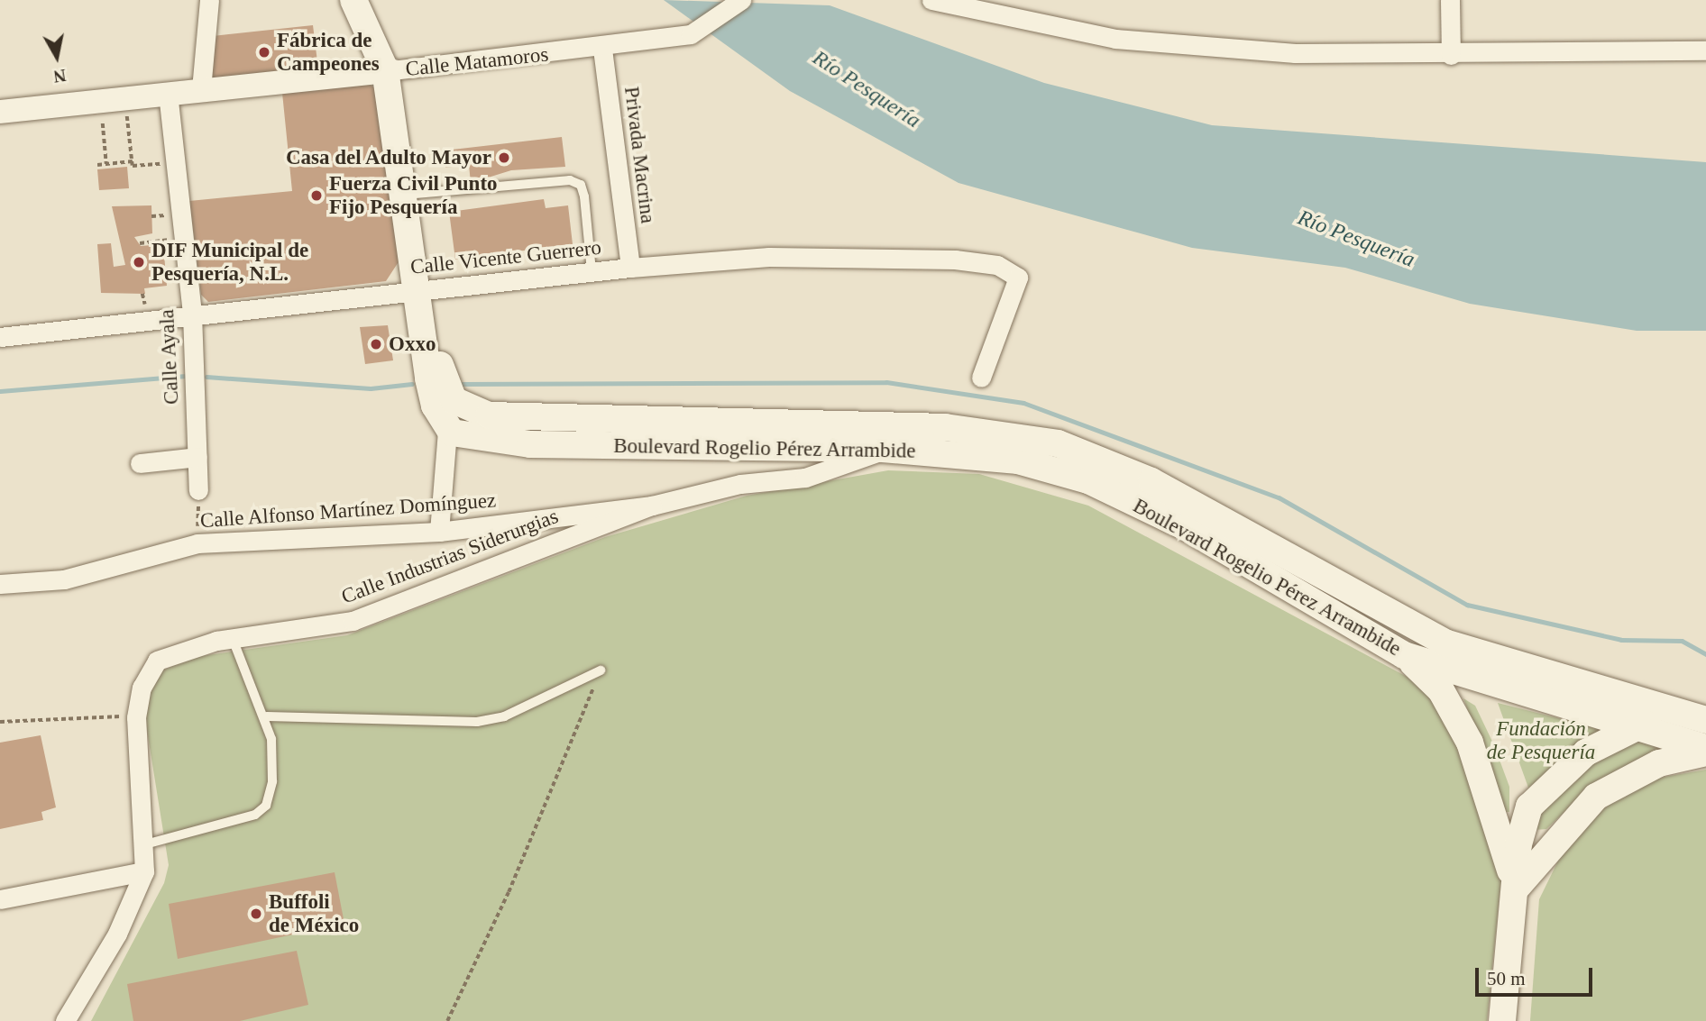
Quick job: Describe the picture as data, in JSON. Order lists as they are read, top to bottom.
{
  "streets": {
    "main road": ["Boulevard Rogelio Pérez Arrambide"],
    "street": [
      "Calle Matamoros",
      "Privada Macrina",
      "Calle Vicente Guerrero",
      "Calle Ayala",
      "Calle Alfonso Martínez Domínguez",
      "Calle Industrias Siderurgias"
    ]
  },
  "crossings": [
    ["Calle Matamoros", "Privada Macrina"],
    ["Calle Matamoros", "Calle Ayala"],
    ["Privada Macrina", "Calle Vicente Guerrero"],
    ["Calle Vicente Guerrero", "Calle Ayala"],
    ["Boulevard Rogelio Pérez Arrambide", "Calle Alfonso Martínez Domínguez"],
    ["Calle Alfonso Martínez Domínguez", "Calle Industrias Siderurgias"]
  ],
  "water": ["Río Pesquería"],
  "parks": ["Fundación de Pesquería"],
  "places": [
    "Fábrica de Campeones",
    "Casa del Adulto Mayor",
    "Fuerza Civil Punto Fijo Pesquería",
    "DIF Municipal de Pesquería, N.L.",
    "Oxxo",
    "Buffoli de México"
  ],
  "scale_bar": "50 m",
  "north": "bottom"
}
